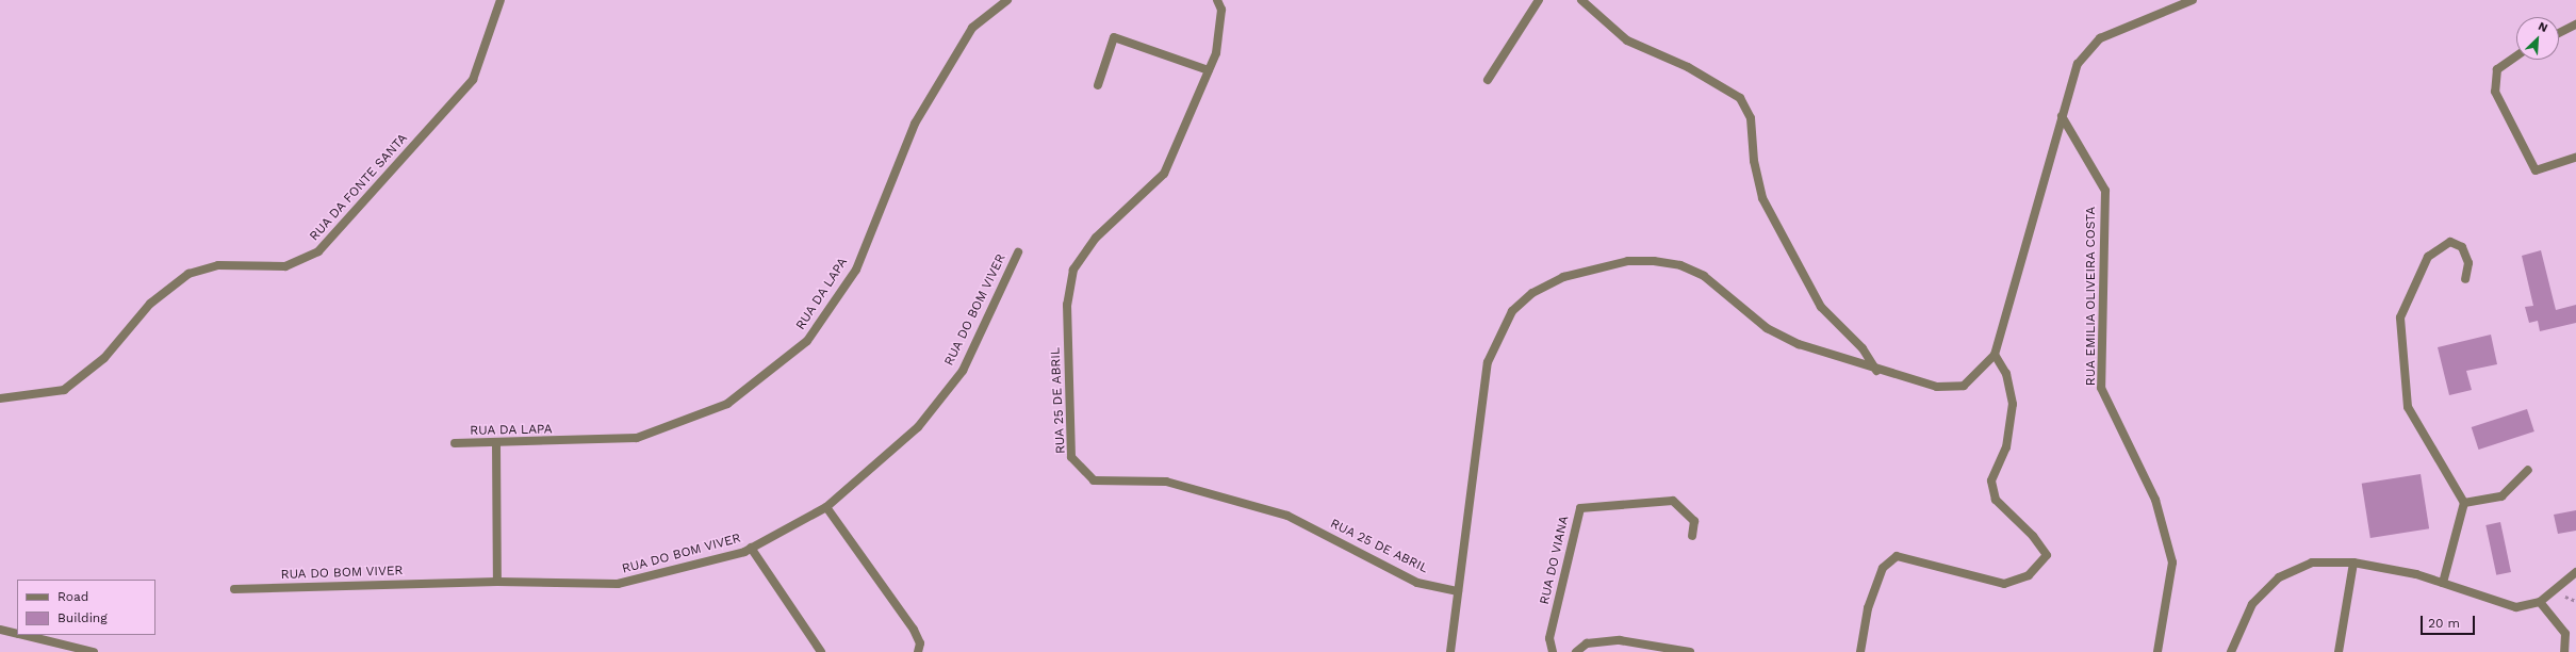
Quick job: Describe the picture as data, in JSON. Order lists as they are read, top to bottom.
{
  "streets": {
    "street": [
      "RUA DA FONTE SANTA",
      "RUA DA LAPA",
      "RUA EMILIA OLIVEIRA COSTA",
      "RUA DO BOM VIVER",
      "RUA 25 DE ABRIL",
      "RUA DO VIANA"
    ]
  },
  "legend": ["Road", "Building"],
  "scale_bar": "20 m",
  "north": "top right"
}
